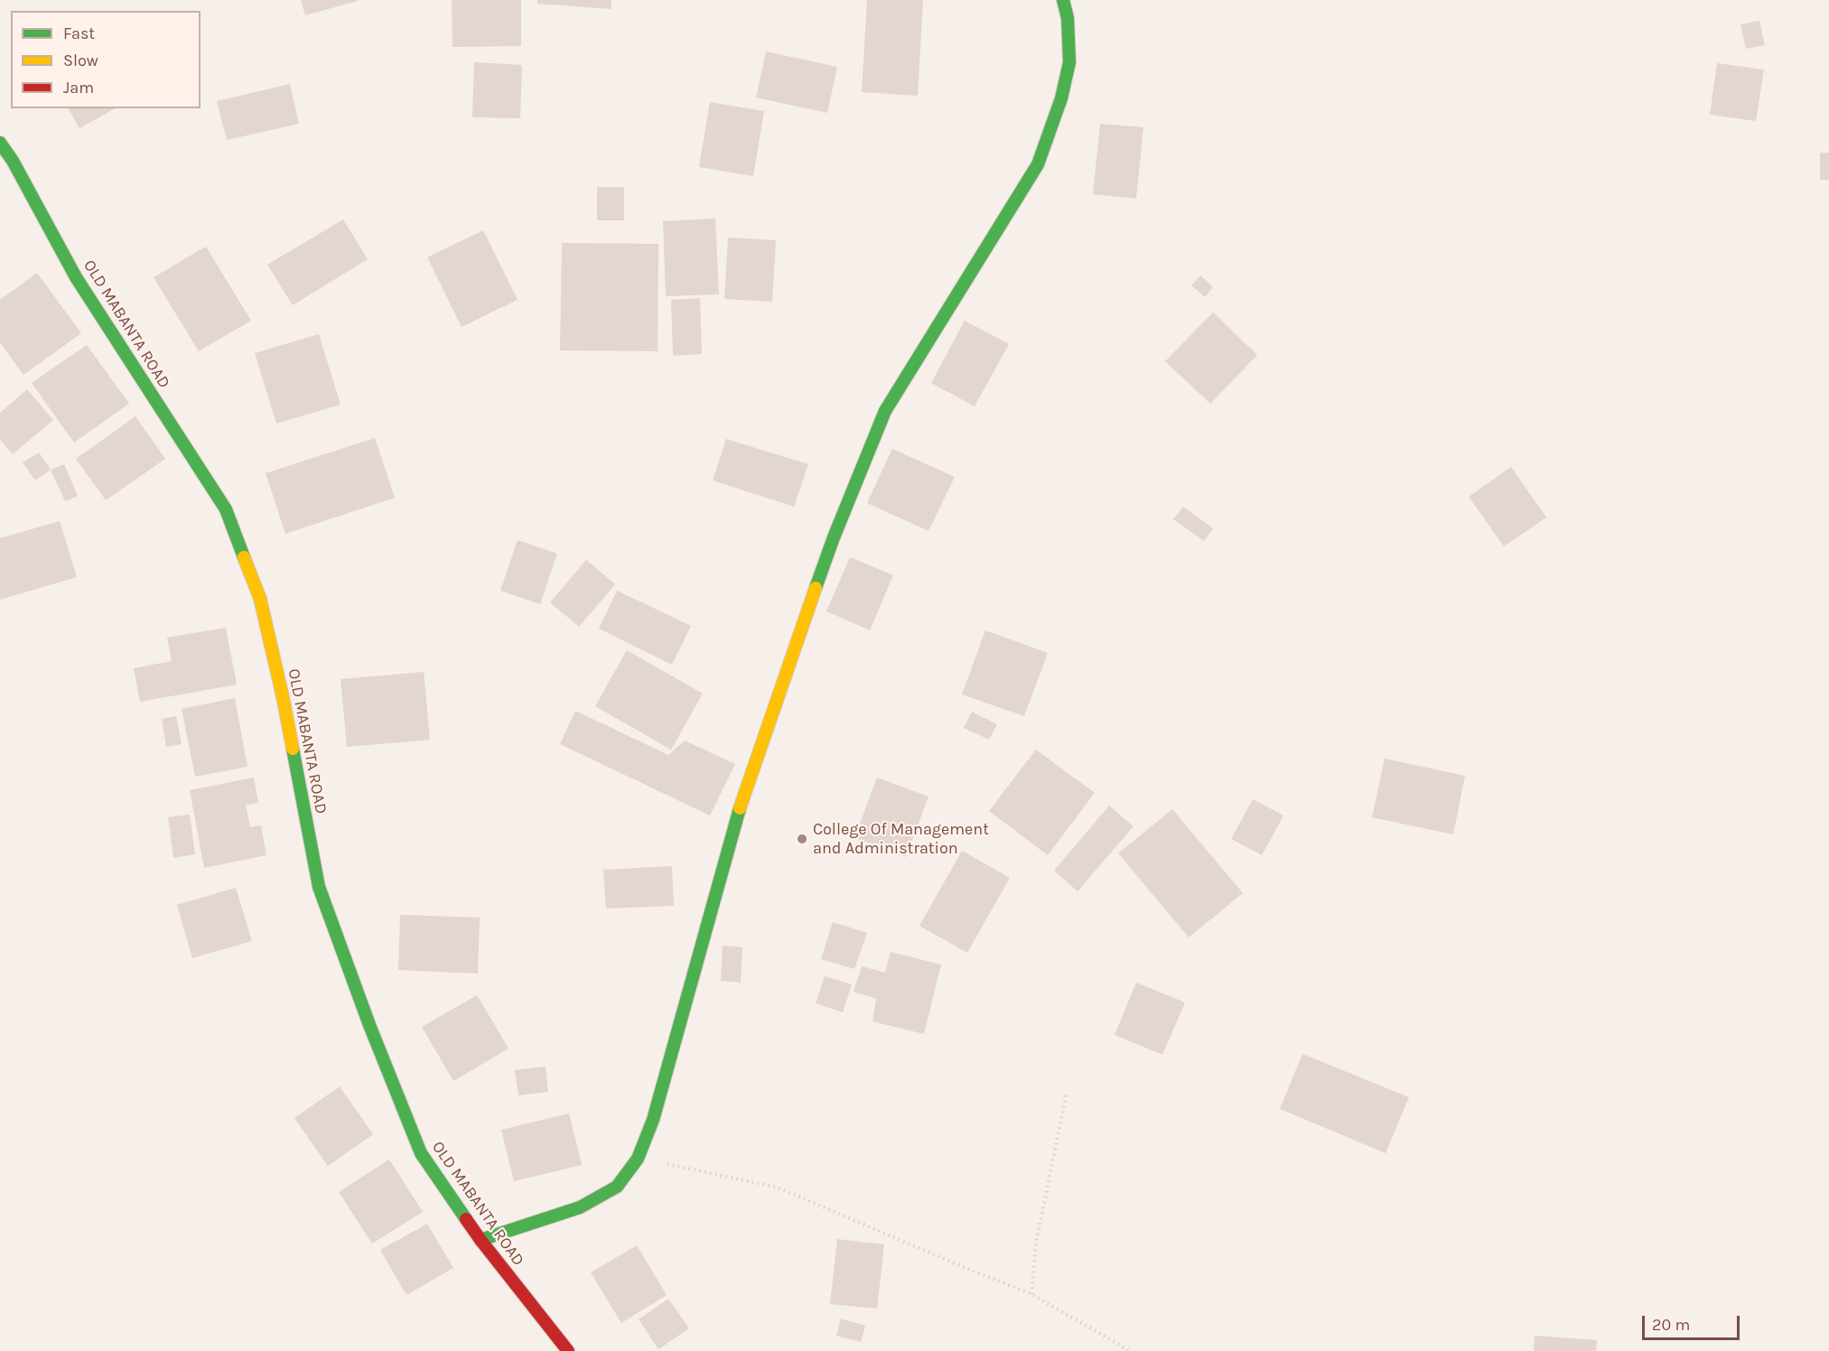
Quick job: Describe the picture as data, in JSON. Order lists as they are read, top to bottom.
{
  "streets": {
    "street": ["OLD MABANTA ROAD"]
  },
  "places": ["College Of Management and Administration"],
  "legend": ["Fast", "Slow", "Jam"],
  "scale_bar": "20 m"
}
